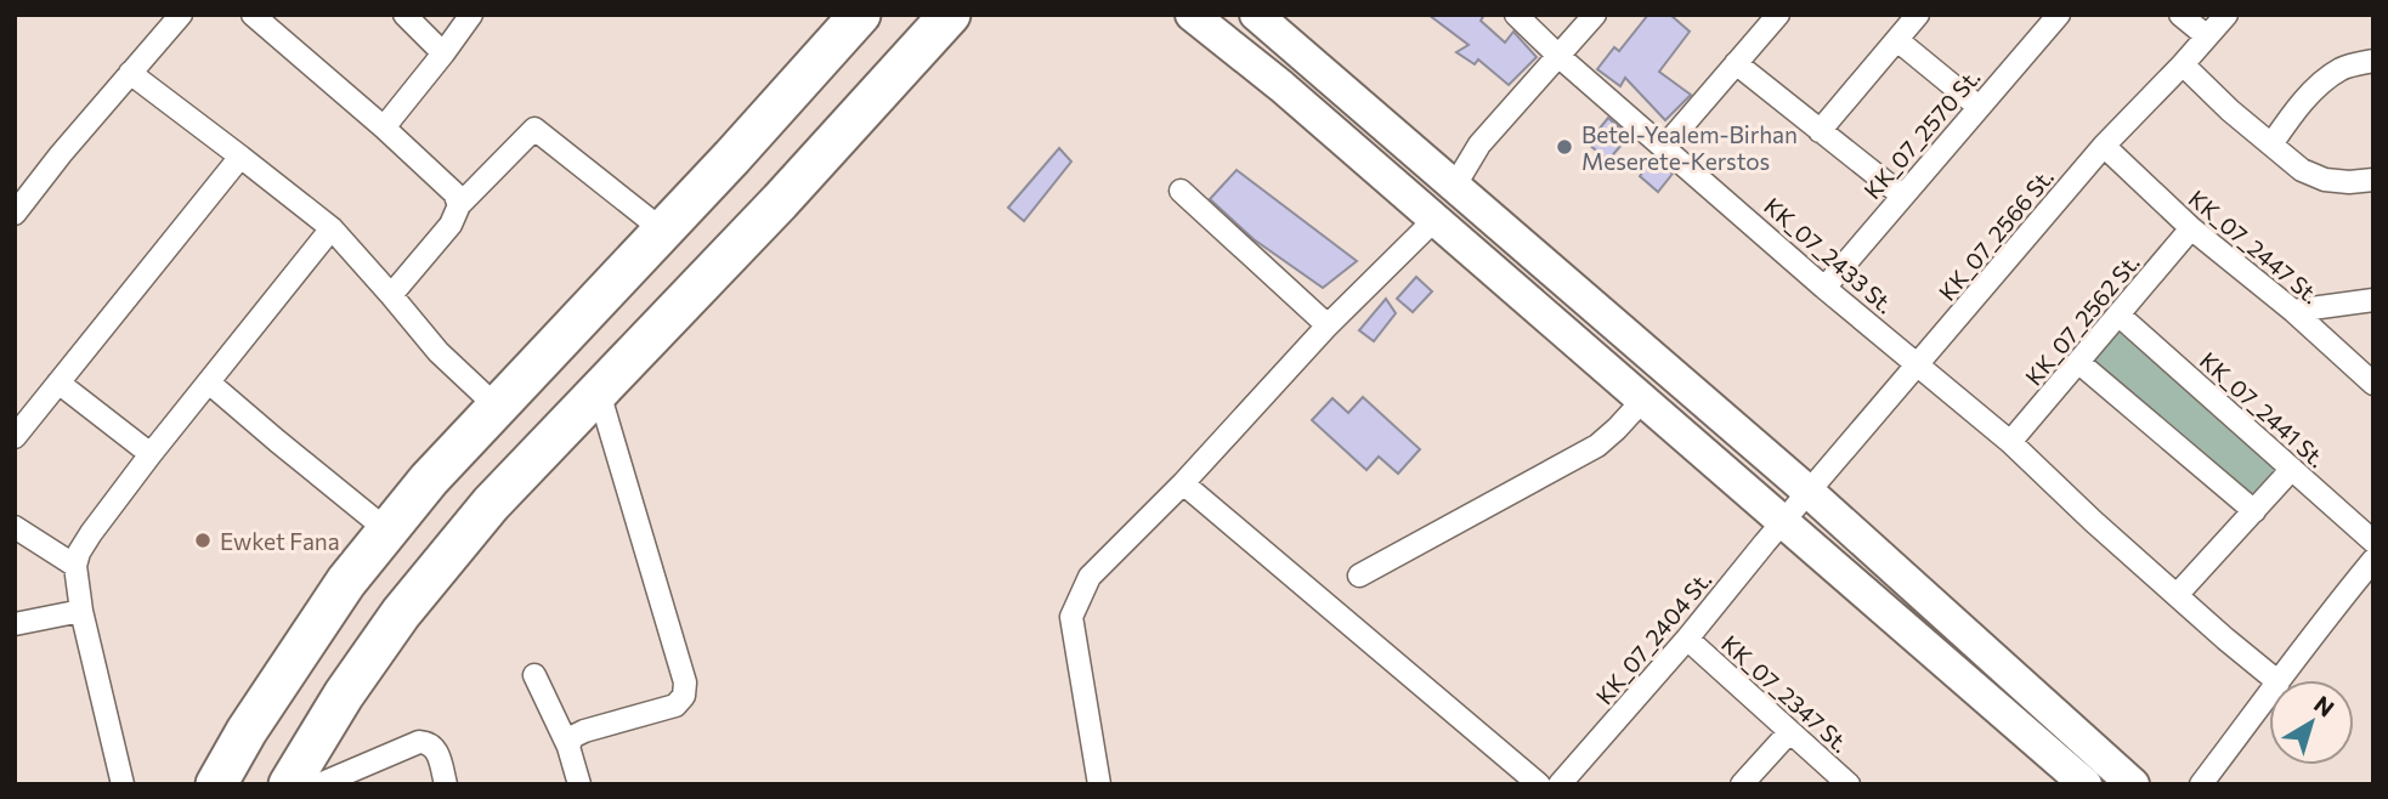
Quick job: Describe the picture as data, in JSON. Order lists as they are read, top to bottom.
{
  "streets": {
    "street": [
      "KK_07_2570 St.",
      "KK_07_2566 St.",
      "KK_07_2447 St.",
      "KK_07_2433 St.",
      "KK_07_2562 St.",
      "KK_07_2441 St.",
      "KK_07_2404 St.",
      "KK_07_2347 St."
    ]
  },
  "crossings": [
    ["KK_07_2570 St.", "KK_07_2433 St."],
    ["KK_07_2566 St.", "KK_07_2447 St."],
    ["KK_07_2566 St.", "KK_07_2433 St."],
    ["KK_07_2566 St.", "KK_07_2404 St."],
    ["KK_07_2447 St.", "KK_07_2562 St."],
    ["KK_07_2433 St.", "KK_07_2562 St."],
    ["KK_07_2562 St.", "KK_07_2441 St."],
    ["KK_07_2404 St.", "KK_07_2347 St."]
  ],
  "places": ["Betel-Yealem-Birhan Meserete-Kerstos", "Ewket Fana"],
  "north": "top right"
}
